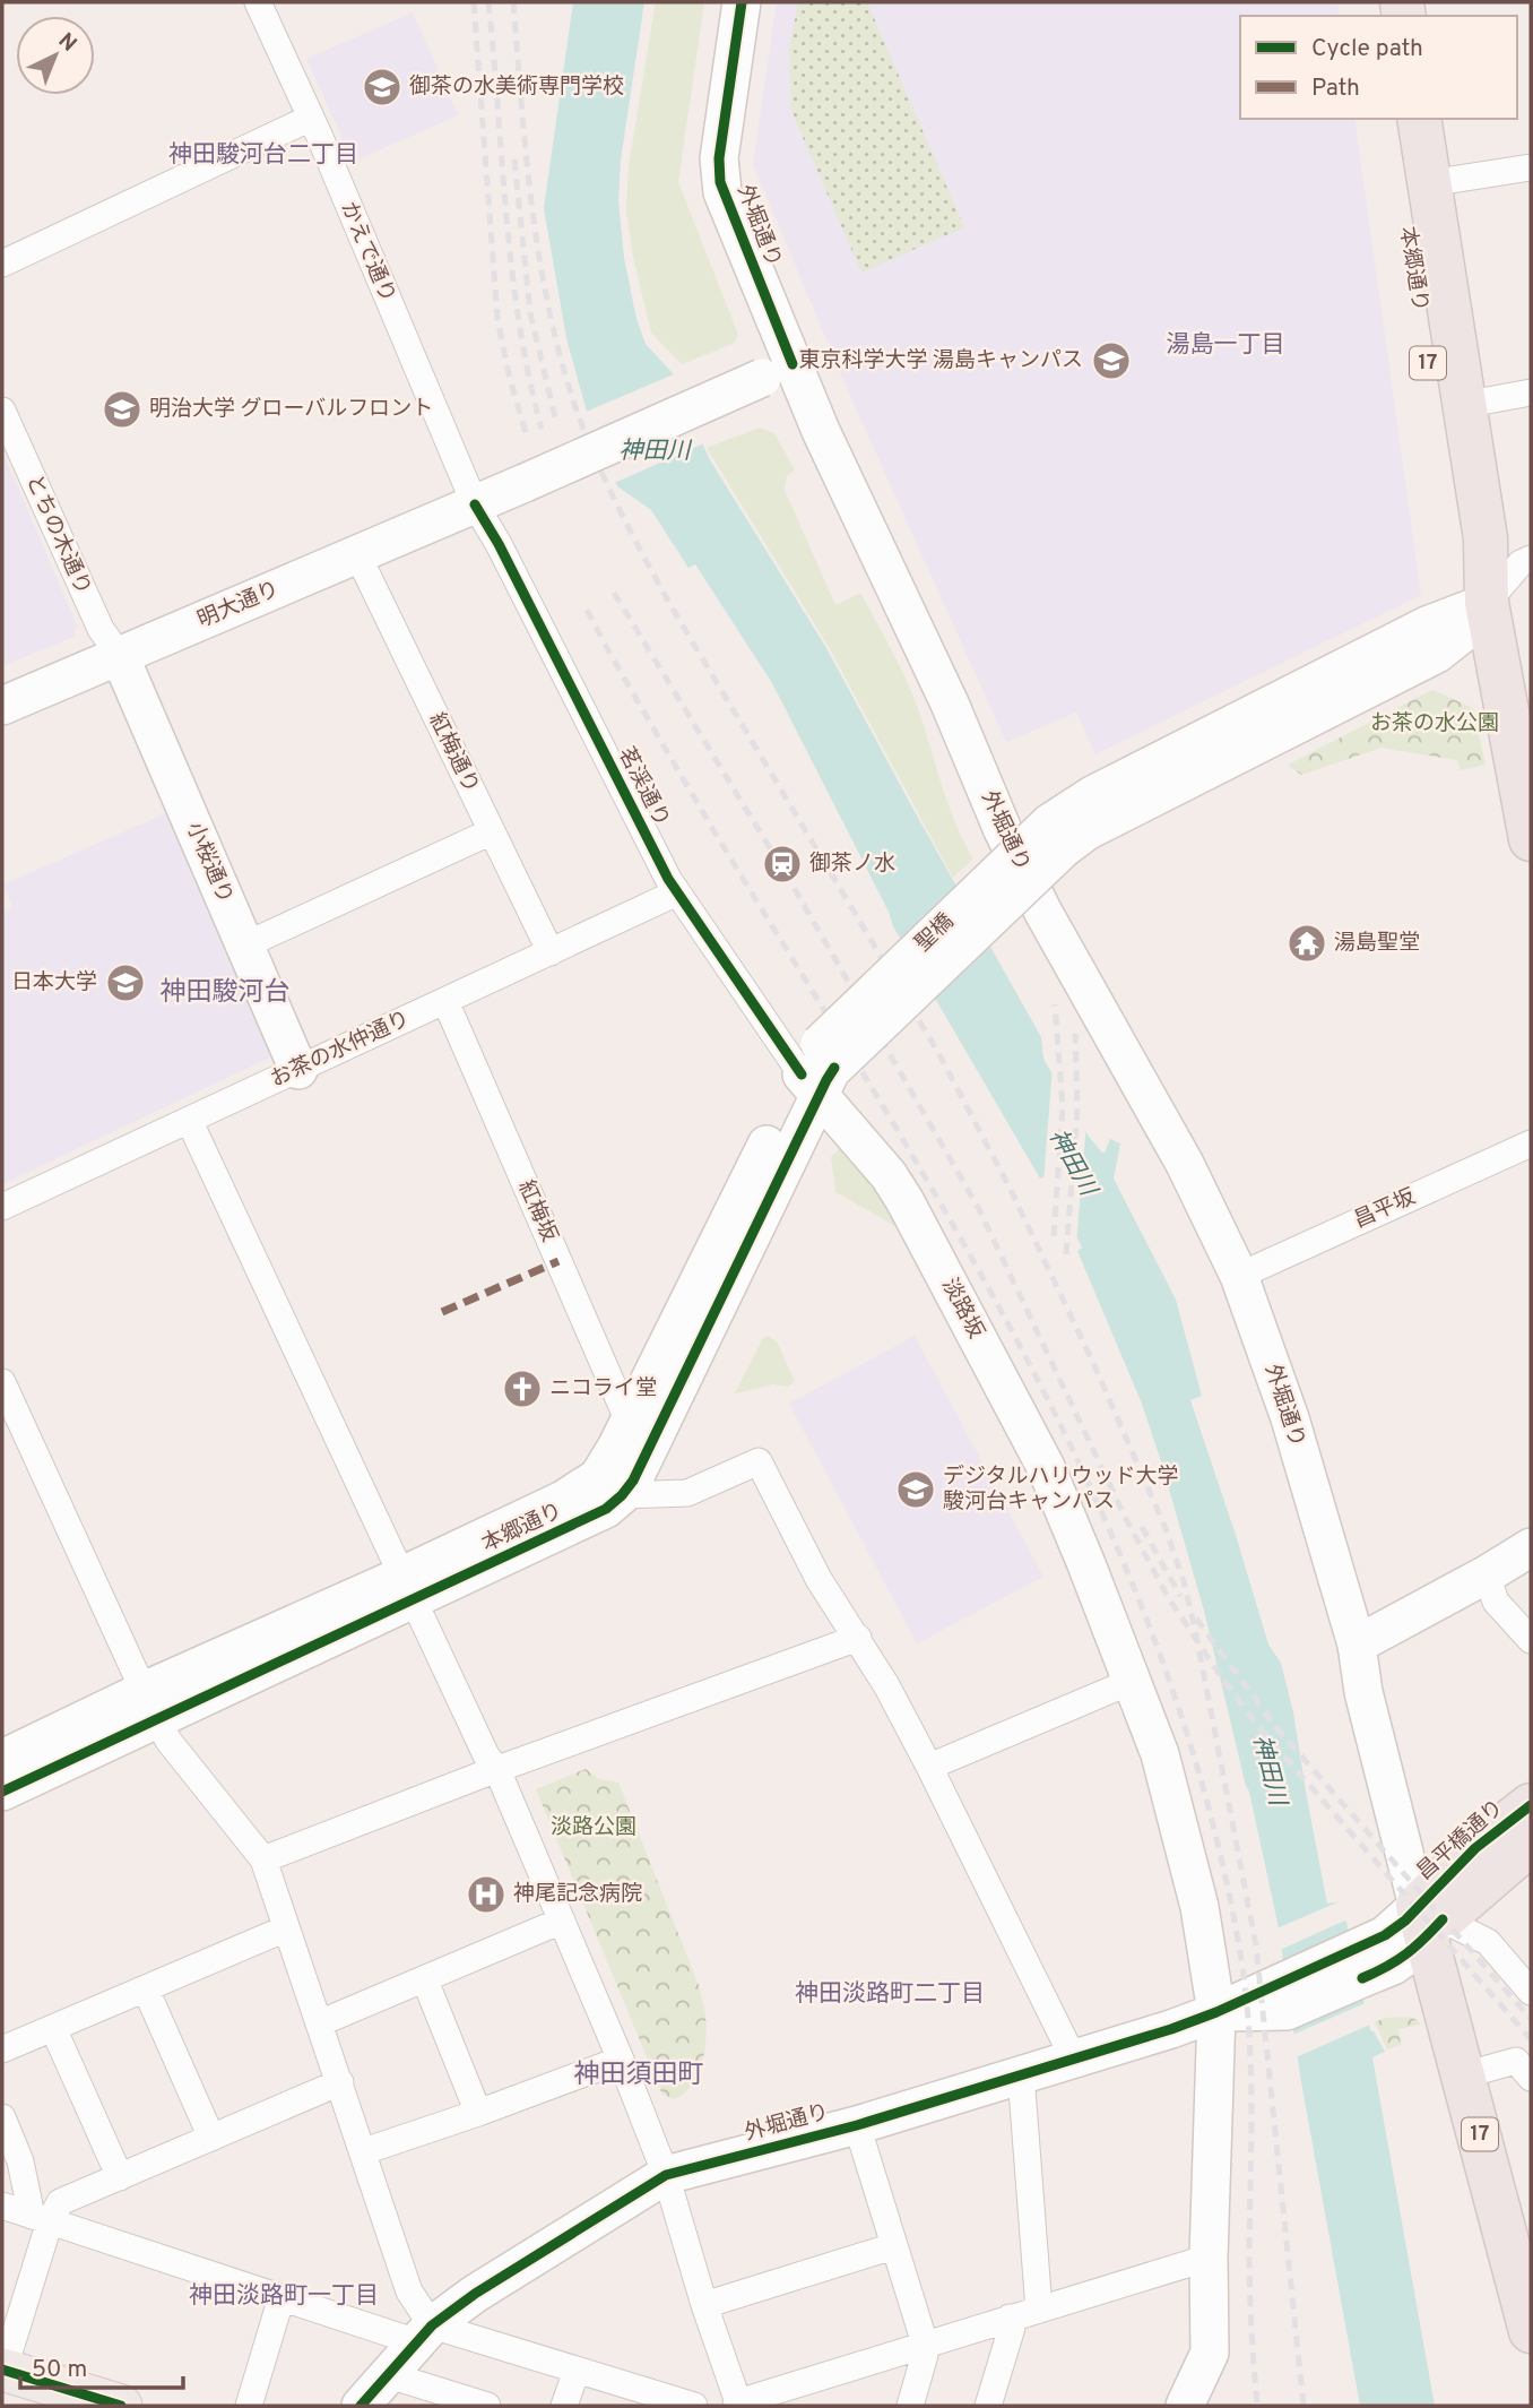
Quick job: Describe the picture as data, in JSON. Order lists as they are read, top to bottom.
{
  "streets": {
    "highway": ["本郷通り", "17", "昌平橋通り"],
    "main road": [
      "外堀通り",
      "明大通り",
      "小桜通り",
      "聖橋",
      "淡路坂"
    ],
    "street": [
      "かえで通り",
      "とちの木通り",
      "紅梅通り",
      "茗渓通り",
      "お茶の水仲通り",
      "昌平坂",
      "紅梅坂"
    ]
  },
  "crossings": [
    ["外堀通り", "17"],
    ["外堀通り", "明大通り"],
    ["外堀通り", "昌平坂"],
    ["外堀通り", "淡路坂"],
    ["外堀通り", "昌平橋通り"],
    ["かえで通り", "明大通り"],
    ["かえで通り", "茗渓通り"],
    ["本郷通り", "17"],
    ["本郷通り", "茗渓通り"],
    ["本郷通り", "聖橋"],
    ["本郷通り", "紅梅坂"],
    ["本郷通り", "淡路坂"],
    ["17", "聖橋"],
    ["17", "昌平橋通り"],
    ["とちの木通り", "明大通り"],
    ["とちの木通り", "小桜通り"],
    ["明大通り", "紅梅通り"],
    ["明大通り", "茗渓通り"],
    ["明大通り", "小桜通り"],
    ["紅梅通り", "お茶の水仲通り"],
    ["茗渓通り", "聖橋"],
    ["茗渓通り", "お茶の水仲通り"],
    ["茗渓通り", "淡路坂"],
    ["小桜通り", "お茶の水仲通り"],
    ["聖橋", "淡路坂"],
    ["お茶の水仲通り", "紅梅坂"]
  ],
  "districts": [
    "神田駿河台二丁目",
    "湯島一丁目",
    "神田駿河台",
    "神田淡路町二丁目",
    "神田須田町",
    "神田淡路町一丁目"
  ],
  "water": ["神田川"],
  "parks": ["お茶の水公園", "淡路公園"],
  "places": {
    "school or university": [
      "御茶の水美術専門学校",
      "東京科学大学 湯島キャンパス",
      "明治大学 グローバルフロント",
      "日本大学",
      "デジタルハリウッド大学 駿河台キャンパス"
    ],
    "station": ["御茶ノ水"],
    "temple": ["湯島聖堂"],
    "church": ["ニコライ堂"],
    "hospital": ["神尾記念病院"]
  },
  "legend": ["Cycle path", "Path"],
  "scale_bar": "50 m",
  "north": "top right"
}
